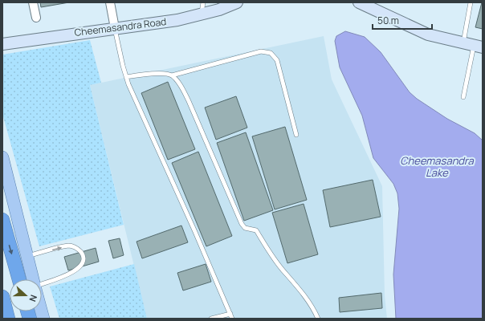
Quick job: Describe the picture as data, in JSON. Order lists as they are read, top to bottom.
{
  "streets": {
    "street": ["Cheemasandra Road"]
  },
  "water": ["Cheemasandra Lake"],
  "scale_bar": "50 m",
  "north": "right"
}
